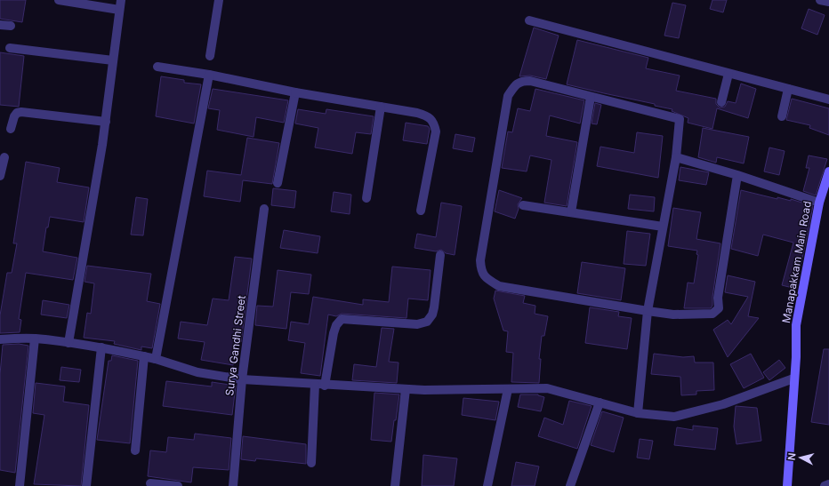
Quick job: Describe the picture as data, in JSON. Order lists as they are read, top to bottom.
{
  "streets": {
    "main road": ["Manapakkam Main Road"],
    "street": ["Surya Gandhi Street"]
  },
  "north": "left"
}
